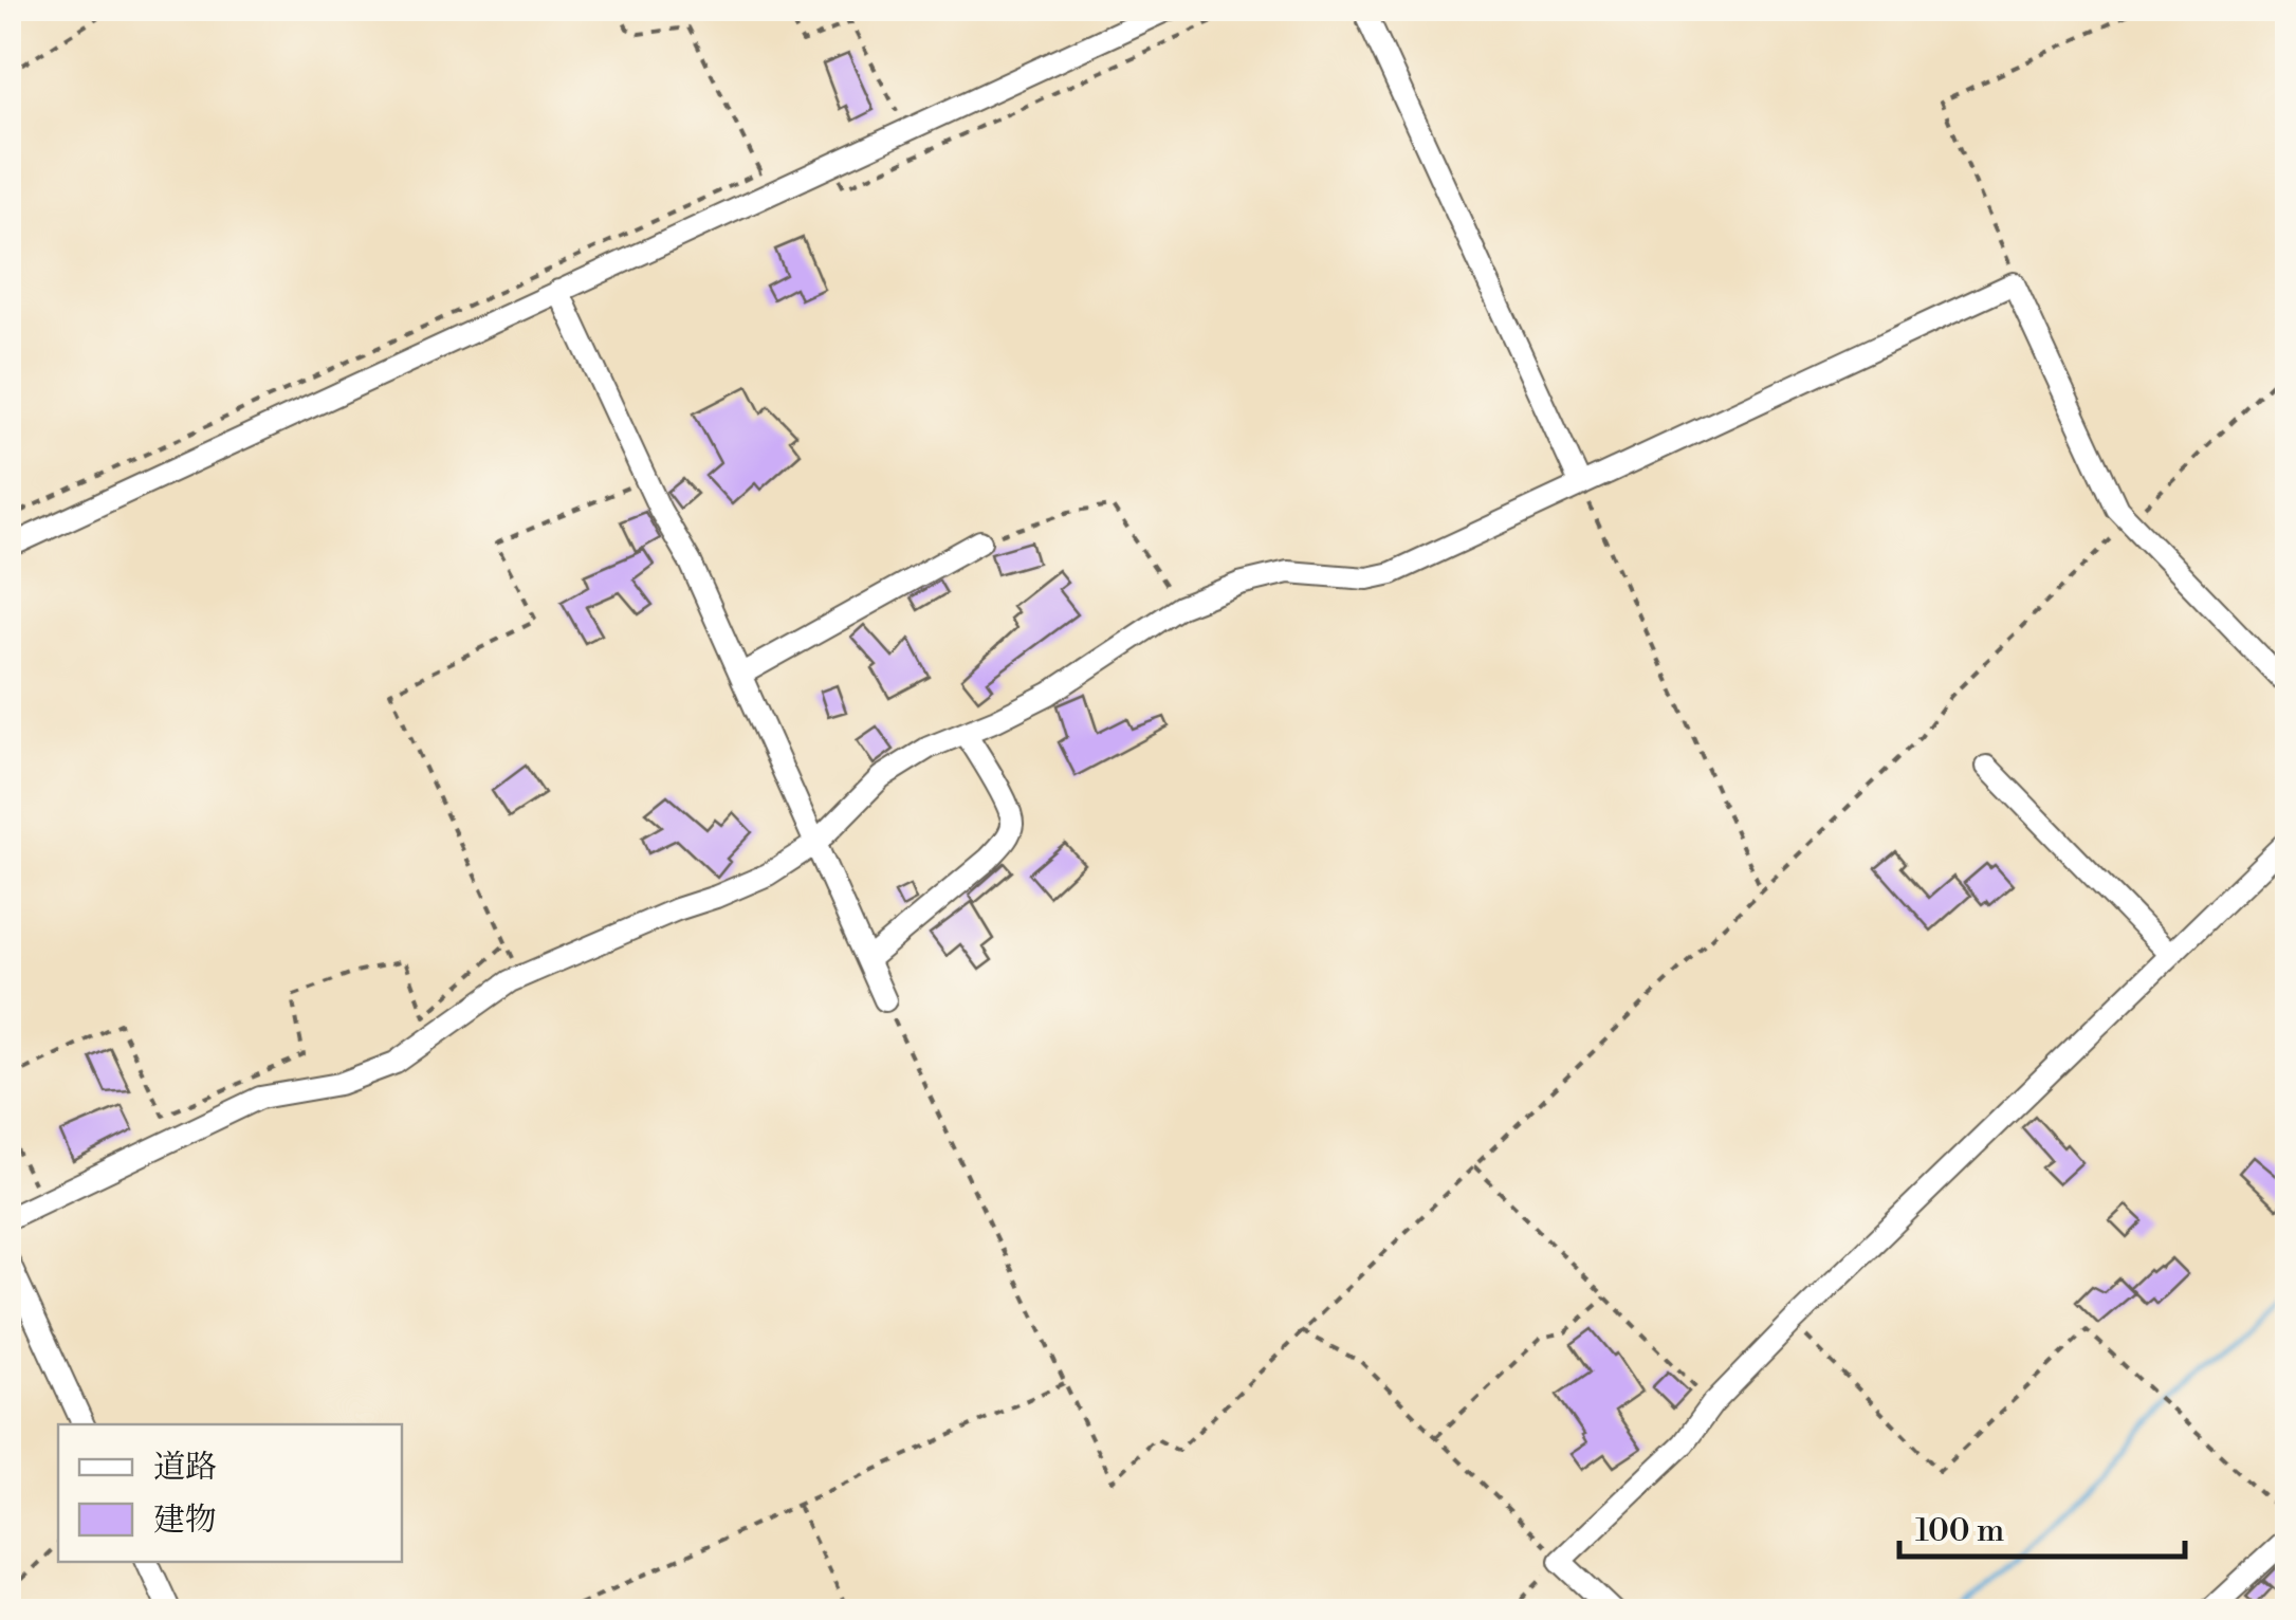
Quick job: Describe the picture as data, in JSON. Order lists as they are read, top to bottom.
{
  "legend": ["道路", "建物"],
  "scale_bar": "100 m"
}
